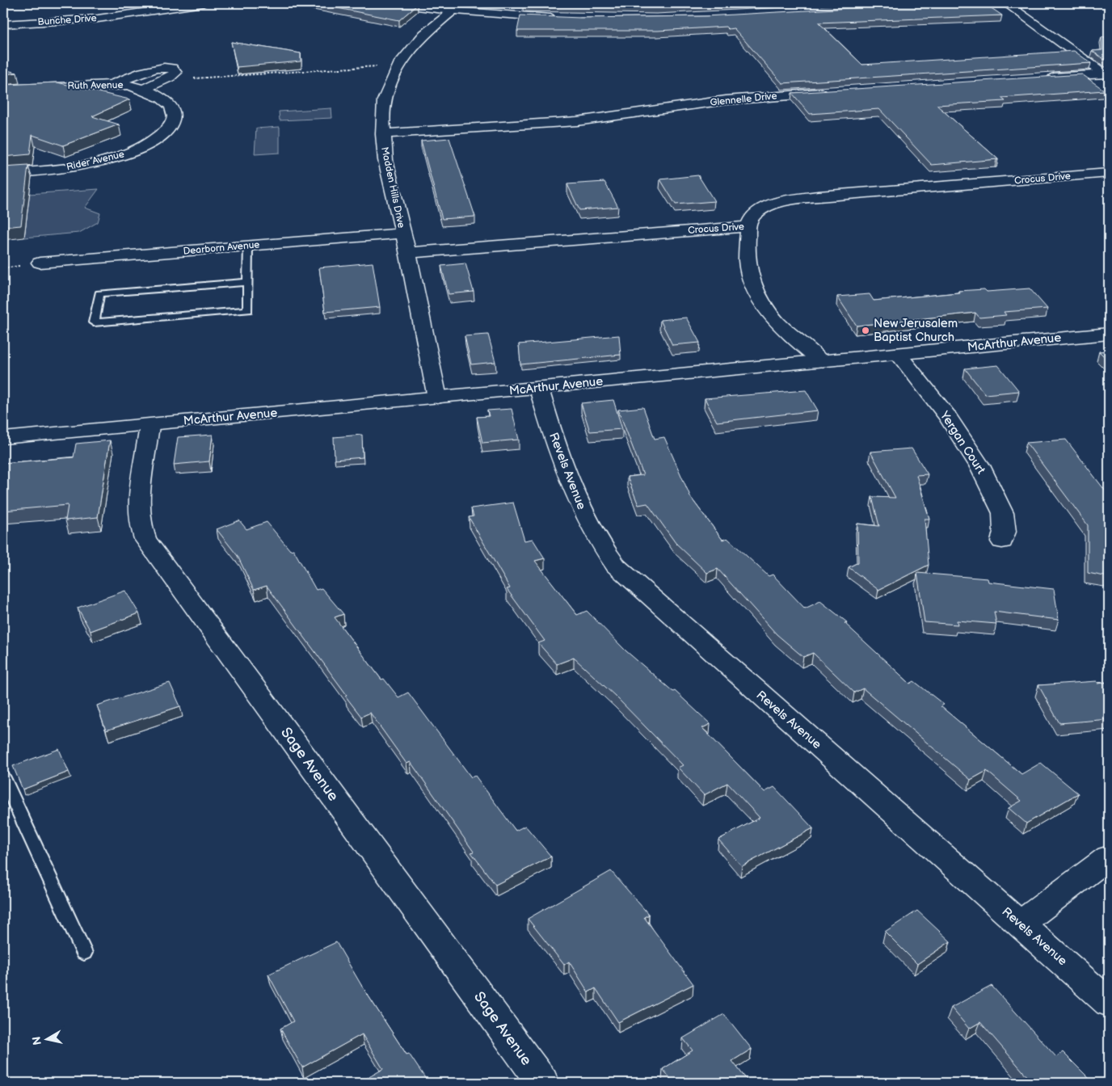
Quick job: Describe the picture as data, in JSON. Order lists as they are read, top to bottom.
{
  "streets": {
    "street": [
      "Bunche Drive",
      "Ruth Avenue",
      "Glennelle Drive",
      "Rider Avenue",
      "Crocus Drive",
      "Madden Hills Drive",
      "Dearborn Avenue",
      "McArthur Avenue",
      "Yergan Court",
      "Revels Avenue",
      "Sage Avenue"
    ]
  },
  "crossings": [
    ["Ruth Avenue", "Rider Avenue"],
    ["Glennelle Drive", "Madden Hills Drive"],
    ["Crocus Drive", "Madden Hills Drive"],
    ["Madden Hills Drive", "Dearborn Avenue"],
    ["Madden Hills Drive", "McArthur Avenue"],
    ["McArthur Avenue", "Yergan Court"],
    ["McArthur Avenue", "Revels Avenue"],
    ["McArthur Avenue", "Sage Avenue"]
  ],
  "places": ["New Jerusalem Baptist Church"],
  "north": "left"
}
